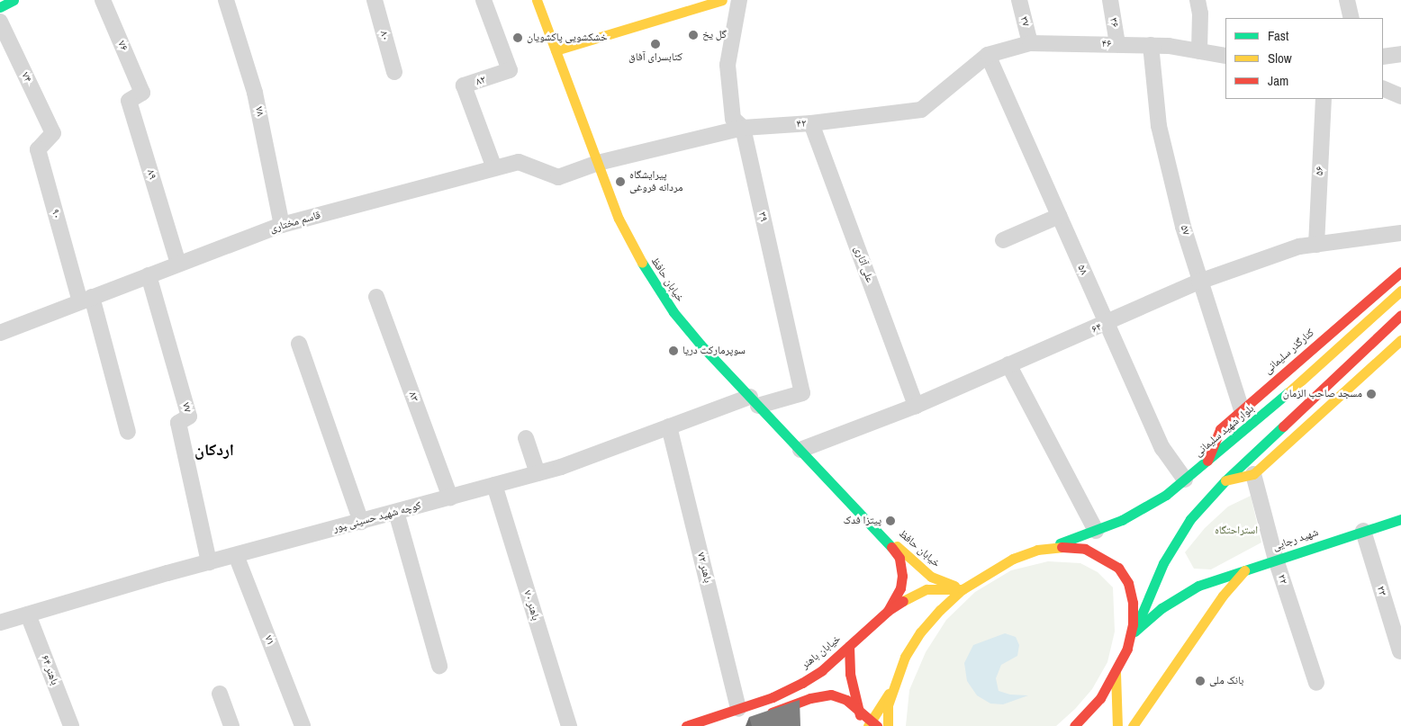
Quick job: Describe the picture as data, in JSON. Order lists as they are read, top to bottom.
{
  "streets": {
    "main road": [
      "خیابان حافظ",
      "کنارگذر سلیمانی",
      "بلوار شهید سلیمانی",
      "شهید رجایی",
      "خیابان باهنر"
    ],
    "street": [
      "۳۷",
      "۳۶",
      "۸۰",
      "۴۶",
      "۷۶",
      "۷۴",
      "۸۲",
      "۷۸",
      "۴۲",
      "۵۶",
      "۸۹",
      "۹۰",
      "۳۹",
      "قاسم مختاری",
      "۵۷",
      "علی آثاری",
      "۵۸",
      "۶۴",
      "۸۳",
      "۷۷",
      "کوچه شهید حسینی ‍پور",
      "باهنر ۷۲",
      "۲۲",
      "۲۳",
      "باهنر ۷۰",
      "۷۱",
      "باهنر ۶۴"
    ]
  },
  "crossings": [
    ["۳۷", "۴۶"],
    ["۳۶", "۴۶"],
    ["۴۶", "۴۲"],
    ["۴۶", "۵۷"],
    ["۴۶", "۵۸"],
    ["۷۶", "۸۹"],
    ["۷۴", "۹۰"],
    ["۸۲", "قاسم مختاری"],
    ["۷۸", "قاسم مختاری"],
    ["۴۲", "۳۹"],
    ["۴۲", "قاسم مختاری"],
    ["۴۲", "علی آثاری"],
    ["۴۲", "۵۸"],
    ["۴۲", "خیابان حافظ"],
    ["۵۶", "۶۴"],
    ["۸۹", "قاسم مختاری"],
    ["۹۰", "قاسم مختاری"],
    ["۳۹", "خیابان حافظ"],
    ["۳۹", "کوچه شهید حسینی ‍پور"],
    ["قاسم مختاری", "خیابان حافظ"],
    ["قاسم مختاری", "۷۷"],
    ["۵۷", "۶۴"],
    ["۵۷", "کنارگذر سلیمانی"],
    ["علی آثاری", "۶۴"],
    ["۵۸", "۶۴"],
    ["۵۸", "بلوار شهید سلیمانی"],
    ["خیابان حافظ", "۶۴"],
    ["خیابان حافظ", "کوچه شهید حسینی ‍پور"],
    ["خیابان حافظ", "خیابان باهنر"],
    ["کنارگذر سلیمانی", "بلوار شهید سلیمانی"],
    ["۸۳", "کوچه شهید حسینی ‍پور"],
    ["۷۷", "کوچه شهید حسینی ‍پور"],
    ["کوچه شهید حسینی ‍پور", "باهنر ۷۲"],
    ["کوچه شهید حسینی ‍پور", "باهنر ۷۰"],
    ["کوچه شهید حسینی ‍پور", "۷۱"],
    ["کوچه شهید حسینی ‍پور", "باهنر ۶۴"],
    ["شهید رجایی", "۲۲"],
    ["شهید رجایی", "۲۳"],
    ["باهنر ۷۲", "خیابان باهنر"]
  ],
  "districts": ["اردکان"],
  "parks": ["استراحتگاه"],
  "places": [
    "گل یخ",
    "خشکشویی پاکشویان",
    "کتابسرای آفاق",
    "پیرایشگاه مردانه فروغی",
    "سوپرمارکت دریا",
    "مسجد صاحب الزمان",
    "پیتزا فدک",
    "بانک ملی"
  ],
  "legend": ["Fast", "Slow", "Jam"]
}
